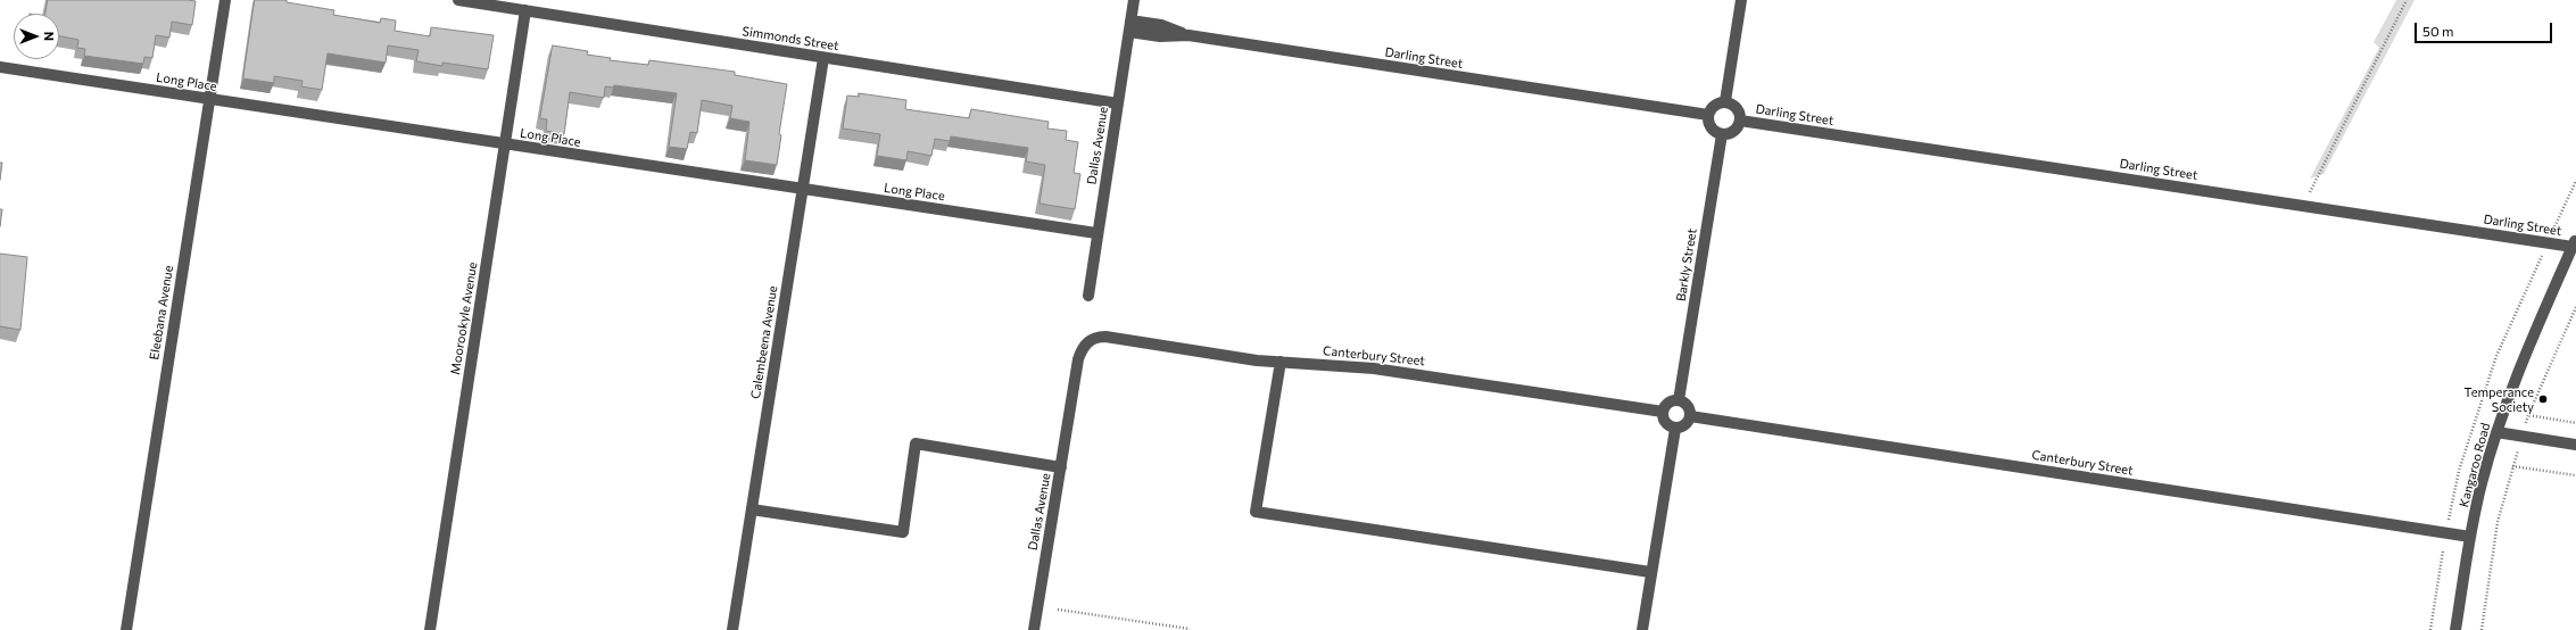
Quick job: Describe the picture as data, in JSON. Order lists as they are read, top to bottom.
{
  "streets": {
    "street": [
      "Simmonds Street",
      "Darling Street",
      "Long Place",
      "Dallas Avenue",
      "Barkly Street",
      "Eleebana Avenue",
      "Moorookyle Avenue",
      "Calembeena Avenue",
      "Canterbury Street",
      "Kangaroo Road"
    ]
  },
  "crossings": [
    ["Simmonds Street", "Dallas Avenue"],
    ["Simmonds Street", "Moorookyle Avenue"],
    ["Simmonds Street", "Calembeena Avenue"],
    ["Darling Street", "Dallas Avenue"],
    ["Darling Street", "Barkly Street"],
    ["Darling Street", "Kangaroo Road"],
    ["Long Place", "Dallas Avenue"],
    ["Long Place", "Eleebana Avenue"],
    ["Long Place", "Moorookyle Avenue"],
    ["Long Place", "Calembeena Avenue"],
    ["Dallas Avenue", "Canterbury Street"],
    ["Barkly Street", "Canterbury Street"],
    ["Canterbury Street", "Kangaroo Road"]
  ],
  "places": ["Temperance Society"],
  "scale_bar": "50 m",
  "north": "right"
}
